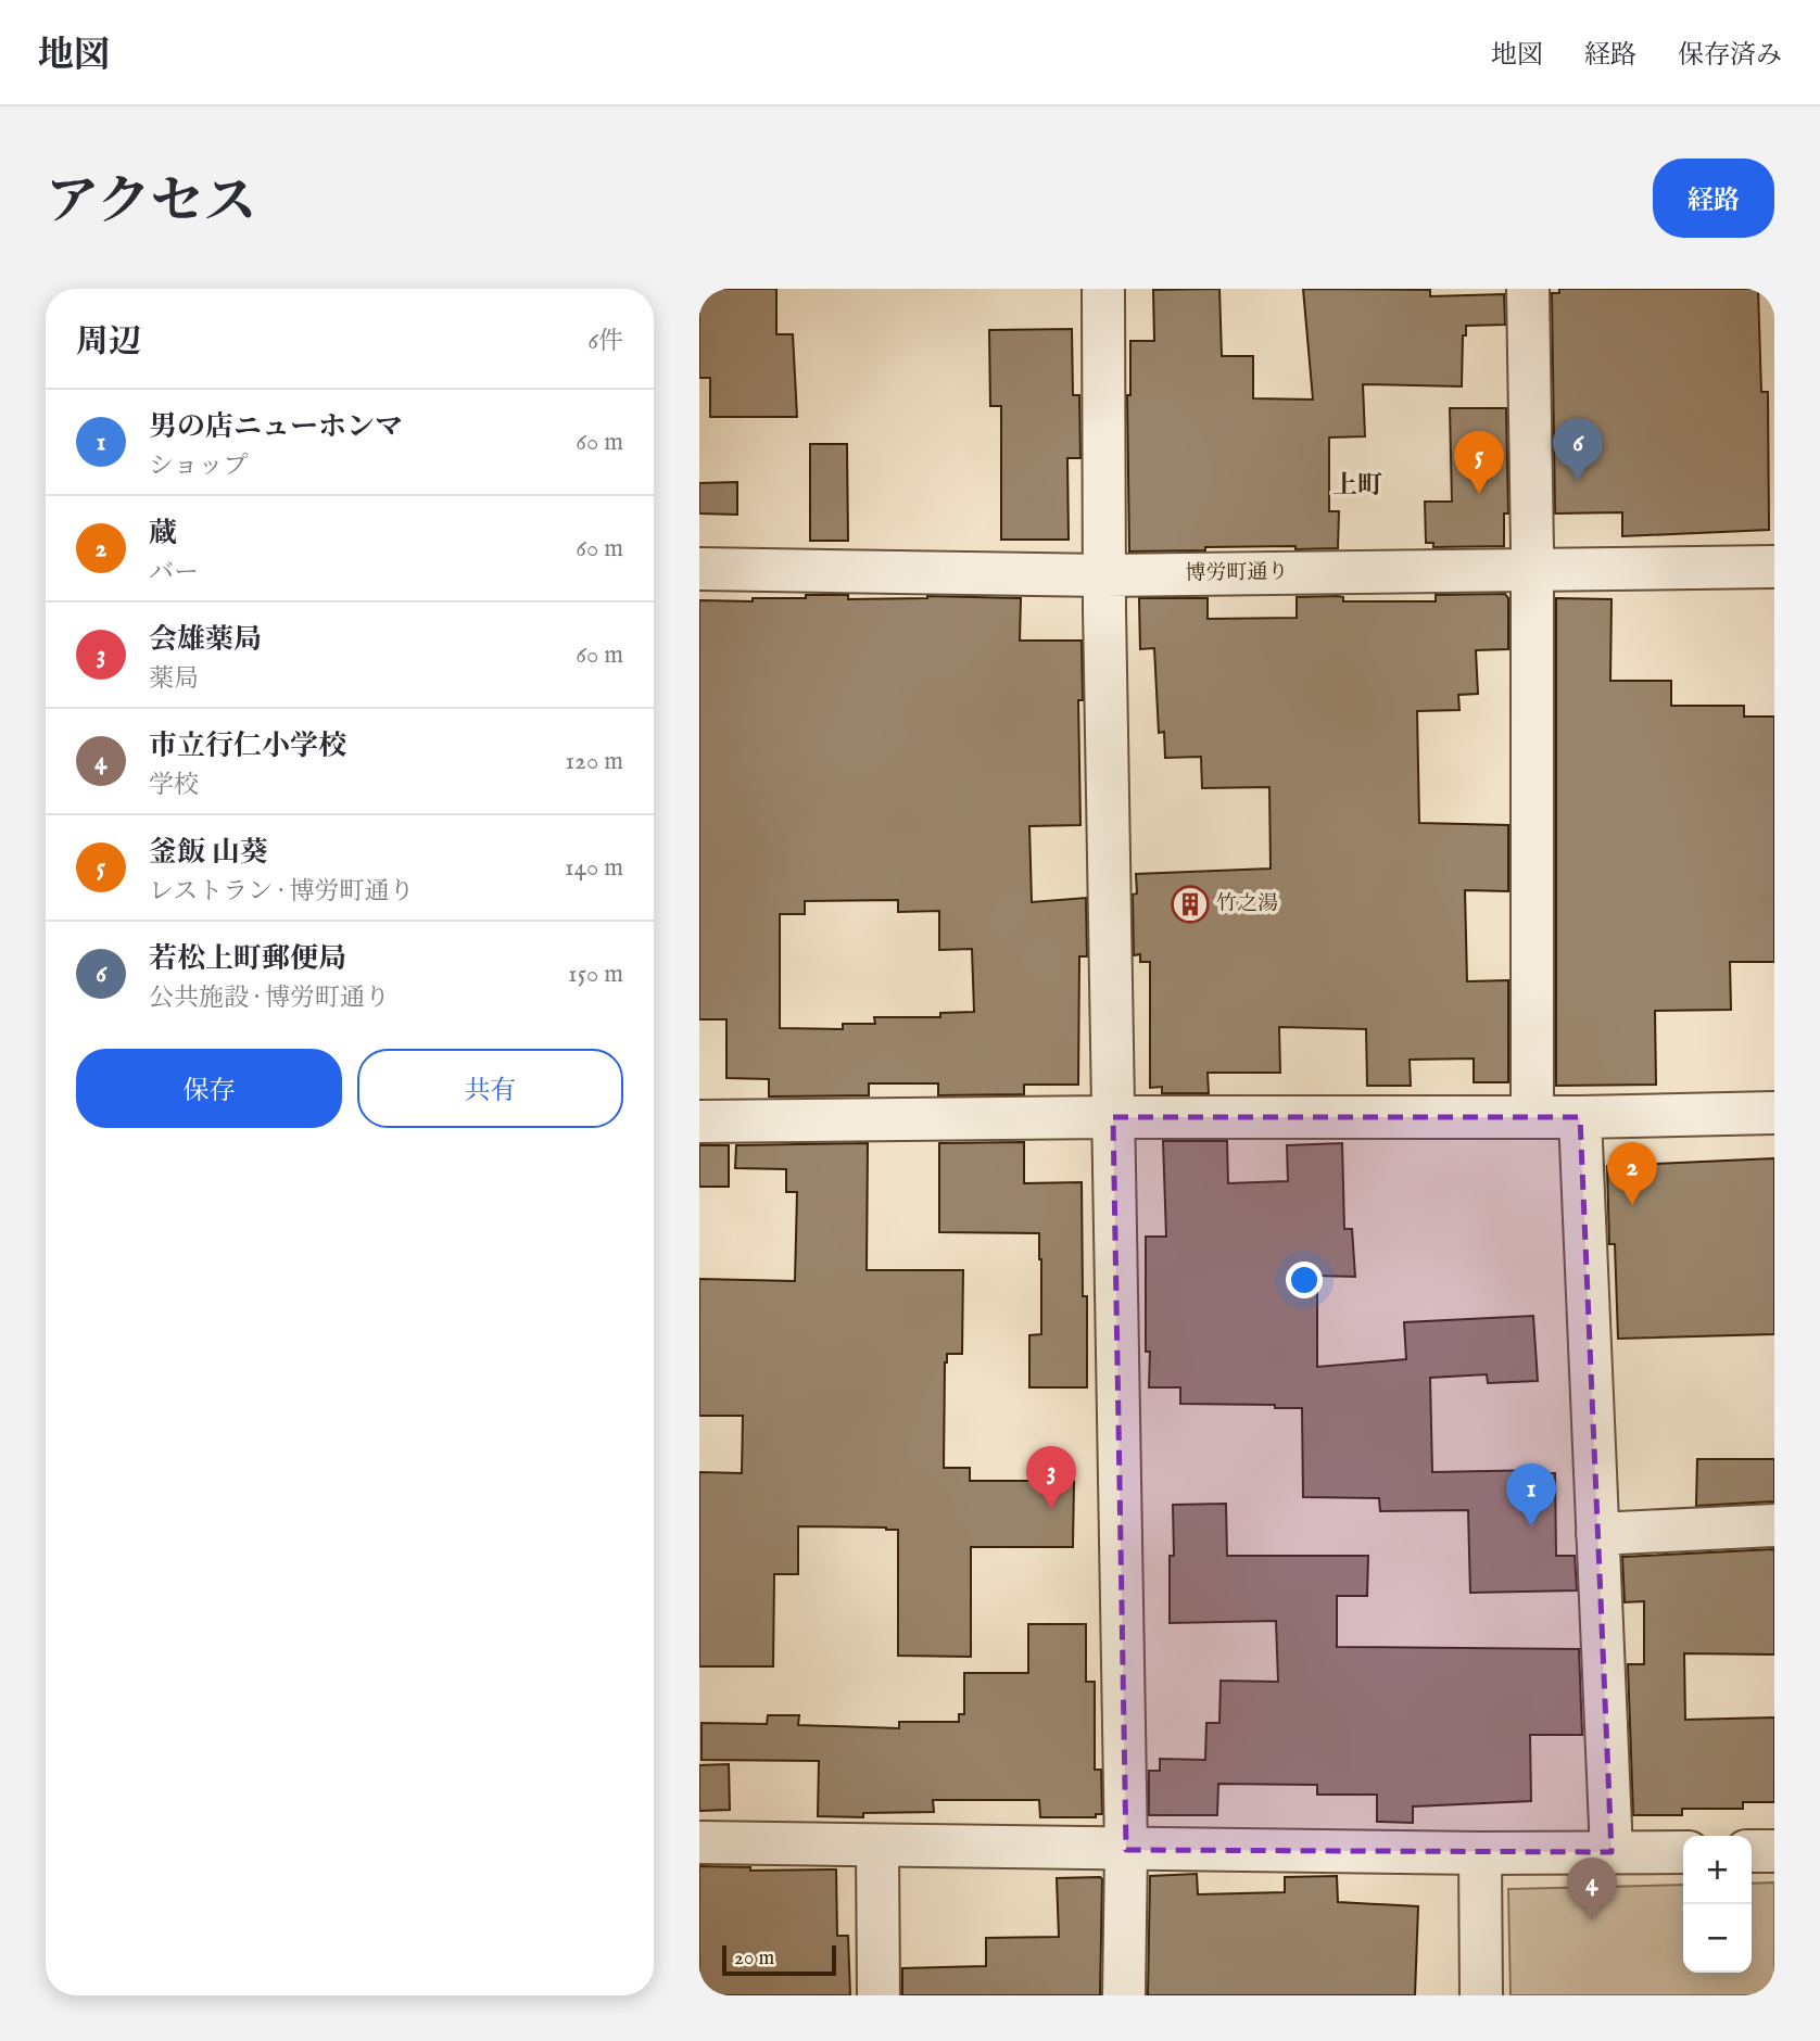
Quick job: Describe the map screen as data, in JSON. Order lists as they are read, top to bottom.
{
  "streets": {
    "street": ["博労町通り"]
  },
  "districts": ["上町"],
  "places": {
    "building": ["竹之湯"]
  },
  "scale_bar": "20 m",
  "page": {
    "header": "地図",
    "nav": ["地図", "経路", "保存済み"],
    "title": "アクセス",
    "buttons": [
      "経路",
      ["保存", "共有"]
    ],
    "heading": ["周辺", "6件"],
    "list": [
      {
        "mark": "1",
        "name": "男の店ニューホンマ",
        "note": "ショップ",
        "value": "60 m"
      },
      {
        "mark": "2",
        "name": "蔵",
        "note": "バー",
        "value": "60 m"
      },
      {
        "mark": "3",
        "name": "会雄薬局",
        "note": "薬局",
        "value": "60 m"
      },
      {
        "mark": "4",
        "name": "市立行仁小学校",
        "note": "学校",
        "value": "120 m"
      },
      {
        "mark": "5",
        "name": "釜飯 山葵",
        "note": "レストラン · 博労町通り",
        "value": "140 m"
      },
      {
        "mark": "6",
        "name": "若松上町郵便局",
        "note": "公共施設 · 博労町通り",
        "value": "150 m"
      }
    ],
    "pins": [
      "6",
      "5",
      "2",
      "3",
      "1",
      "4"
    ],
    "map_buttons": ["+", "−"],
    "scale": "20 m"
  }
}
